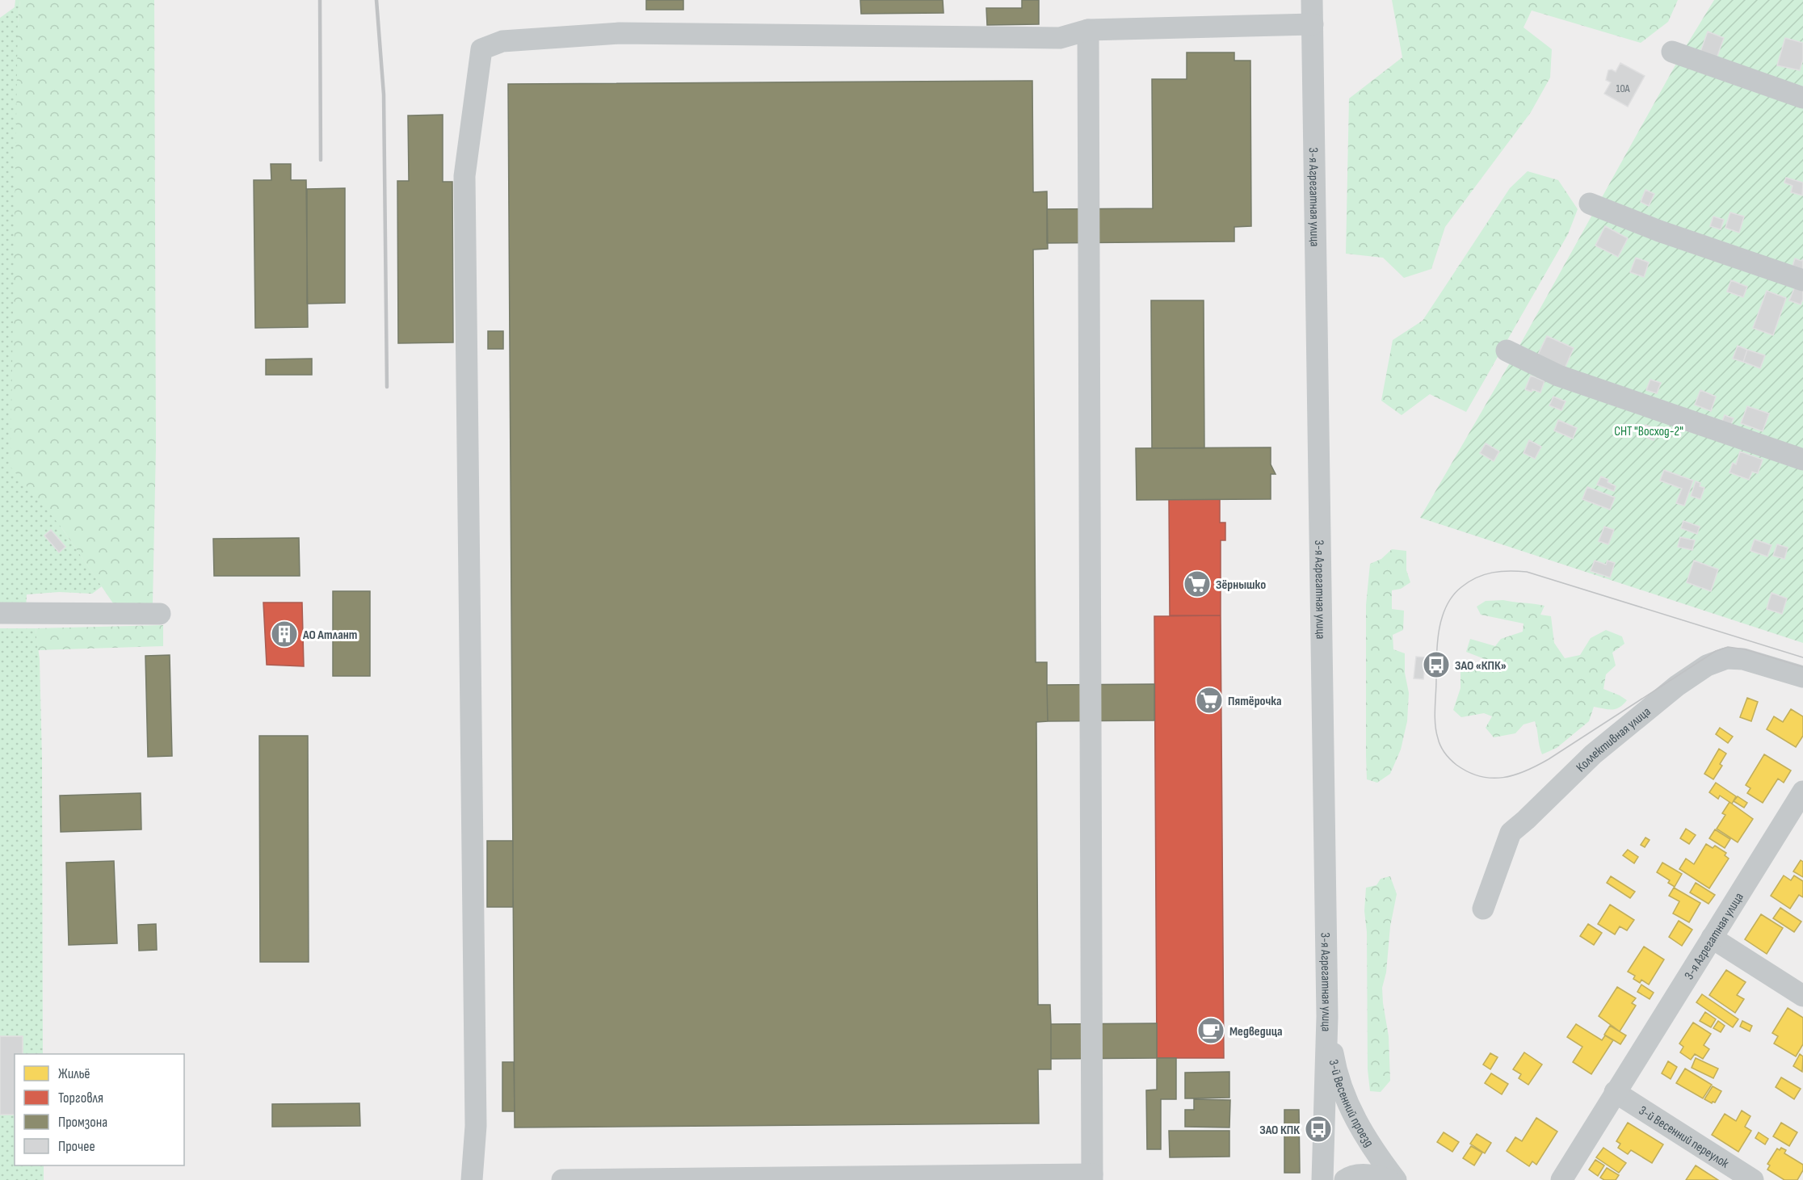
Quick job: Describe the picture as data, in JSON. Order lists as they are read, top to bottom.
{
  "streets": {
    "street": [
      "3-я Агрегатная улица",
      "Коллективная улица",
      "3-й Весенний проезд",
      "3-й Весенний переулок"
    ]
  },
  "crossings": [
    ["3-я Агрегатная улица", "3-й Весенний проезд"],
    ["3-я Агрегатная улица", "3-й Весенний переулок"]
  ],
  "parks": ["СНТ \"Восход-2\""],
  "places": {
    "supermarket": ["Зёрнышко", "Пятёрочка"],
    "building": ["АО Атлант"],
    "bus stop": ["ЗАО «КПК»", "ЗАО КПК"],
    "cafe": ["Медведица"]
  },
  "house_numbers": ["10А"],
  "legend": [
    "Жильё",
    "Торговля",
    "Промзона",
    "Прочее"
  ]
}
